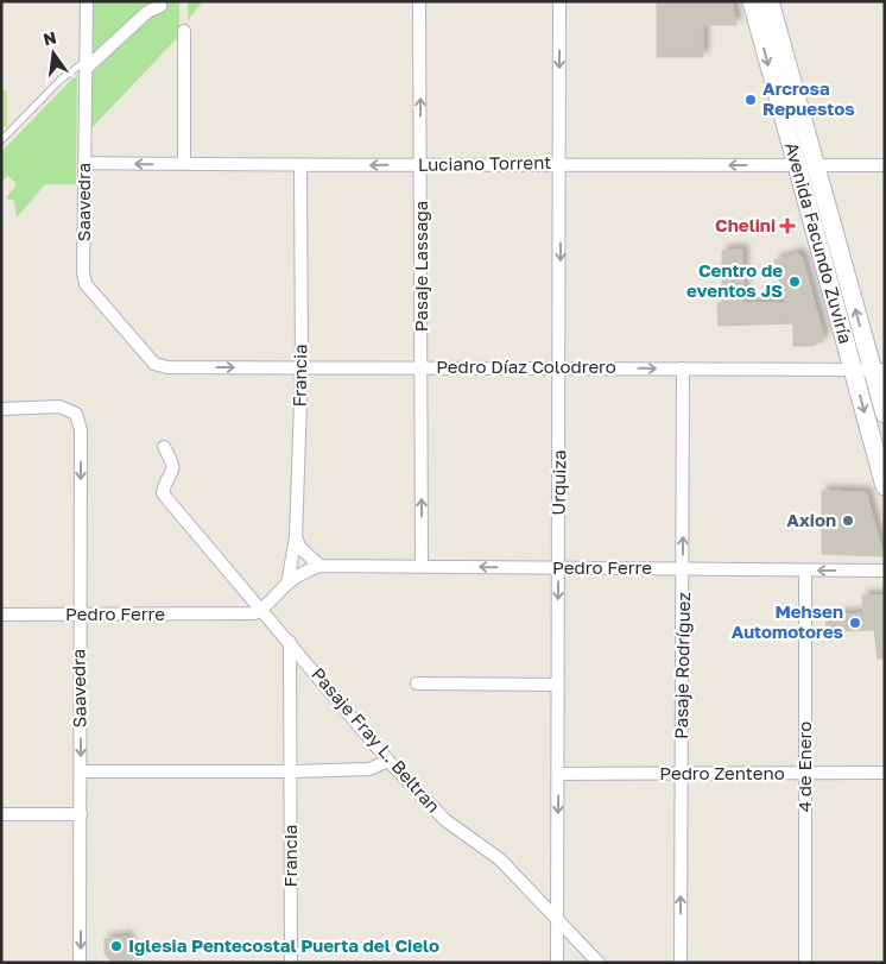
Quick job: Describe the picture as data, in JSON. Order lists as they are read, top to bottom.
{
  "streets": {
    "main road": ["Avenida Facundo Zuviría"],
    "street": [
      "Luciano Torrent",
      "Saavedra",
      "Pasaje Lassaga",
      "Pedro Díaz Colodrero",
      "Francia",
      "Urquiza",
      "Pedro Ferre",
      "Pasaje Rodríguez",
      "Pasaje Fray L. Beltran",
      "4 de Enero",
      "Pedro Zenteno"
    ]
  },
  "crossings": [
    ["Luciano Torrent", "Saavedra"],
    ["Luciano Torrent", "Avenida Facundo Zuviría"],
    ["Luciano Torrent", "Pasaje Lassaga"],
    ["Luciano Torrent", "Francia"],
    ["Luciano Torrent", "Urquiza"],
    ["Saavedra", "Pedro Díaz Colodrero"],
    ["Saavedra", "Pedro Ferre"],
    ["Avenida Facundo Zuviría", "Pedro Díaz Colodrero"],
    ["Pasaje Lassaga", "Pedro Díaz Colodrero"],
    ["Pasaje Lassaga", "Pedro Ferre"],
    ["Pedro Díaz Colodrero", "Francia"],
    ["Pedro Díaz Colodrero", "Urquiza"],
    ["Pedro Díaz Colodrero", "Pasaje Rodríguez"],
    ["Francia", "Pedro Ferre"],
    ["Francia", "Pasaje Fray L. Beltran"],
    ["Urquiza", "Pedro Ferre"],
    ["Urquiza", "Pasaje Fray L. Beltran"],
    ["Urquiza", "Pedro Zenteno"],
    ["Pedro Ferre", "Pasaje Rodríguez"],
    ["Pedro Ferre", "Pasaje Fray L. Beltran"],
    ["Pedro Ferre", "4 de Enero"],
    ["Pasaje Rodríguez", "Pedro Zenteno"],
    ["4 de Enero", "Pedro Zenteno"]
  ],
  "one_way": [
    "Luciano Torrent",
    "Saavedra",
    "Pasaje Lassaga",
    "Pedro Díaz Colodrero",
    "Urquiza",
    "Pasaje Rodríguez"
  ],
  "places": {
    "other": [
      "Arcrosa Repuestos",
      "Centro de eventos JS",
      "Axion",
      "Mehsen Automotores",
      "Iglesia Pentecostal Puerta del Cielo"
    ],
    "health": ["Chelini"]
  },
  "north": "top"
}
